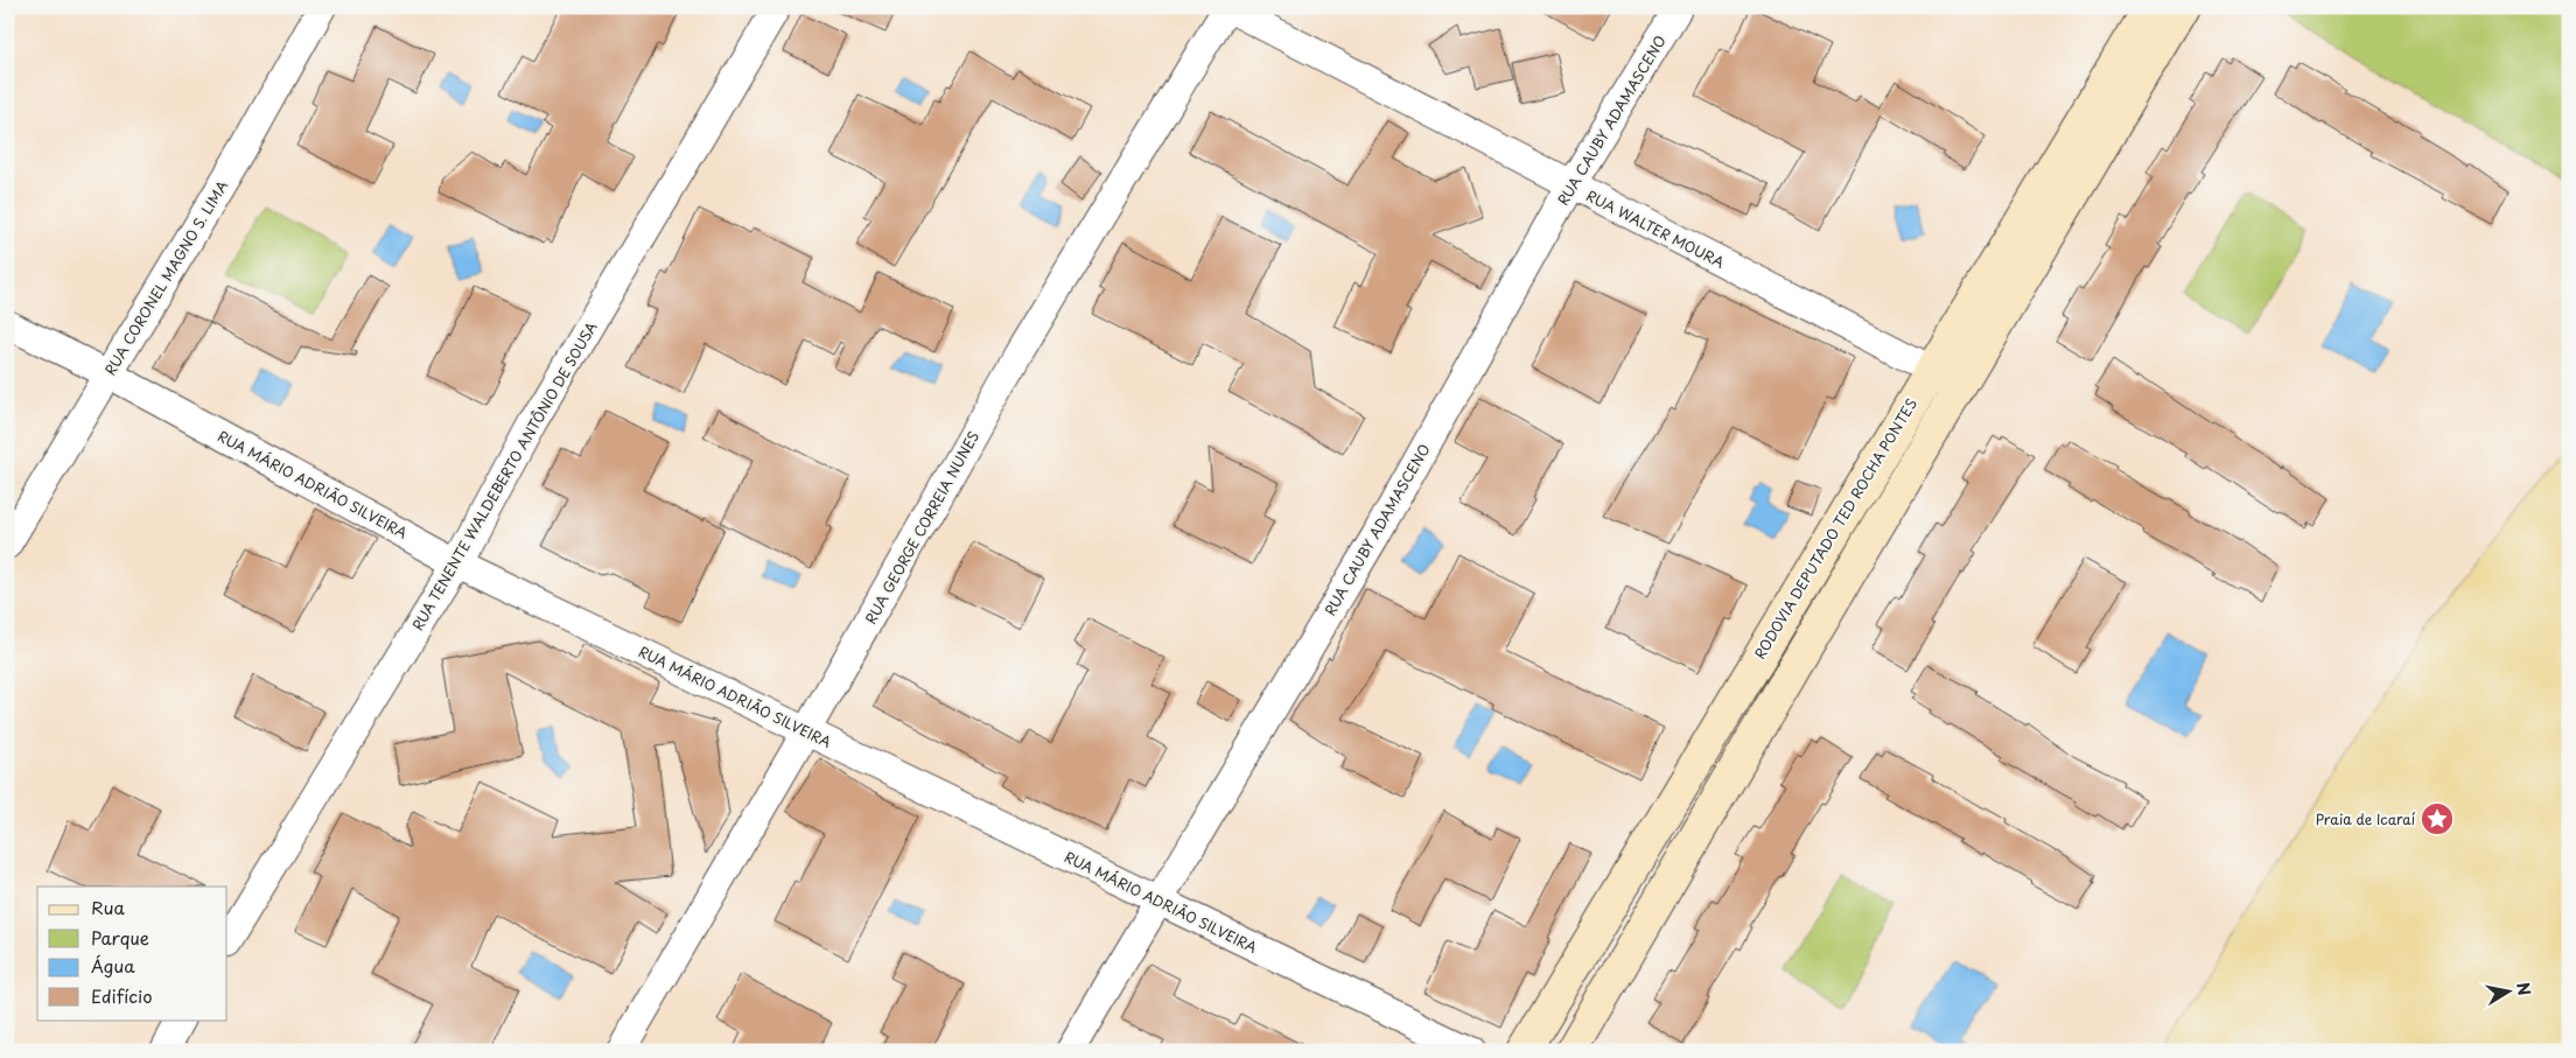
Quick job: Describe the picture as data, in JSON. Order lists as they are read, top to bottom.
{
  "streets": {
    "main road": ["RODOVIA DEPUTADO TED ROCHA PONTES"],
    "street": [
      "RUA CAUBY ADAMASCENO",
      "RUA WALTER MOURA",
      "RUA CORONEL MAGNO S. LIMA",
      "RUA TENENTE WALDEBERTO ANTÔNIO DE SOUSA",
      "RUA MÁRIO ADRIÃO SILVEIRA",
      "RUA GEORGE CORREIA NUNES"
    ]
  },
  "crossings": [
    ["RUA CAUBY ADAMASCENO", "RUA WALTER MOURA"],
    ["RUA CAUBY ADAMASCENO", "RUA MÁRIO ADRIÃO SILVEIRA"],
    ["RUA WALTER MOURA", "RUA GEORGE CORREIA NUNES"],
    ["RUA WALTER MOURA", "RODOVIA DEPUTADO TED ROCHA PONTES"],
    ["RUA CORONEL MAGNO S. LIMA", "RUA MÁRIO ADRIÃO SILVEIRA"],
    ["RUA TENENTE WALDEBERTO ANTÔNIO DE SOUSA", "RUA MÁRIO ADRIÃO SILVEIRA"],
    ["RUA MÁRIO ADRIÃO SILVEIRA", "RUA GEORGE CORREIA NUNES"]
  ],
  "places": {
    "place": ["Praia de Icaraí"]
  },
  "legend": [
    "Rua",
    "Parque",
    "Água",
    "Edifício"
  ],
  "north": "right"
}
